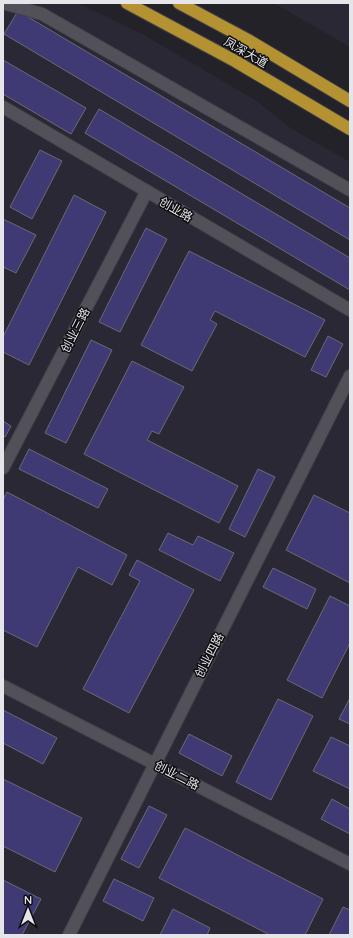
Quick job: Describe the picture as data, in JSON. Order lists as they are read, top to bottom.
{
  "streets": {
    "highway": ["凤深大道"],
    "street": [
      "创业路",
      "创业三路",
      "创业四路",
      "创业二路"
    ]
  },
  "crossings": [
    ["创业路", "创业三路"],
    ["创业四路", "创业二路"]
  ],
  "north": "top"
}
